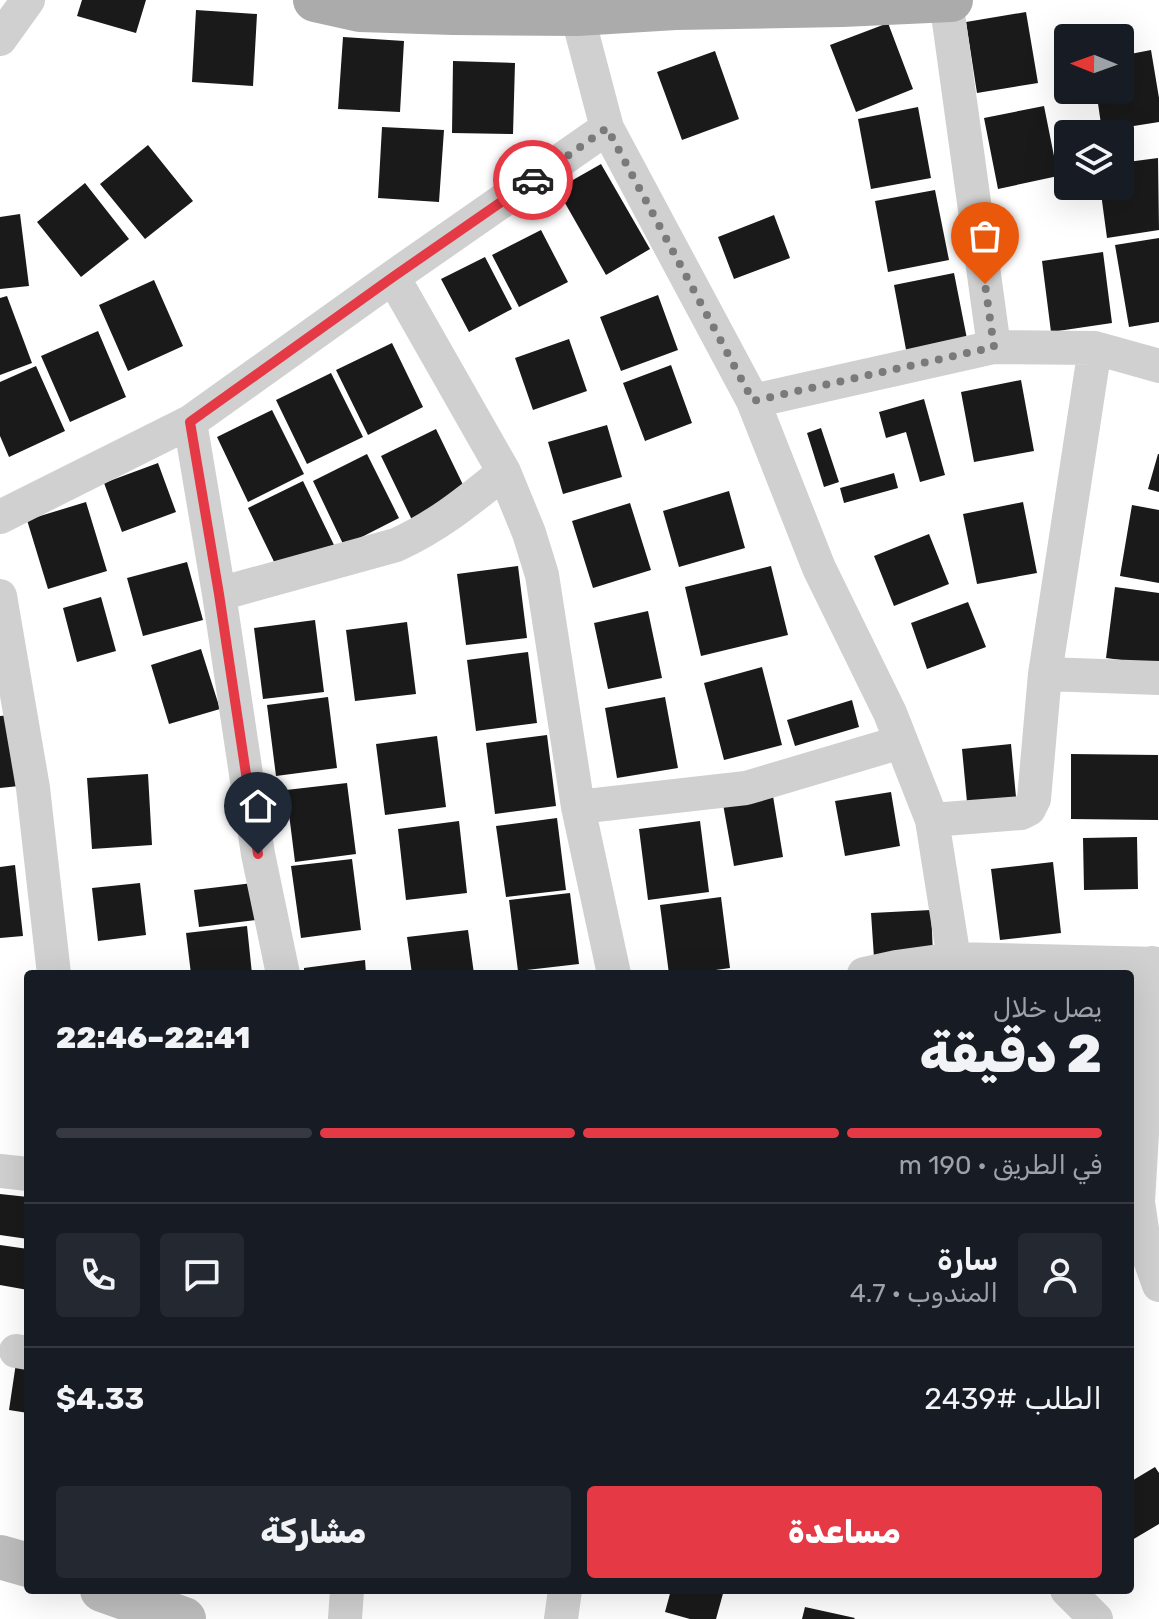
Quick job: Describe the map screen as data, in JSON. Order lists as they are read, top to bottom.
{
  "north": "left",
  "page": {
    "heading": ["2 دقيقة", "يصل خلال", "22:41–22:46"],
    "panel": [
      "سارة",
      "المندوب · 4.7",
      "الطلب #2439",
      "$4.33"
    ],
    "bar": "في الطريق · 190 m",
    "buttons": ["مساعدة", "مشاركة"]
  }
}
